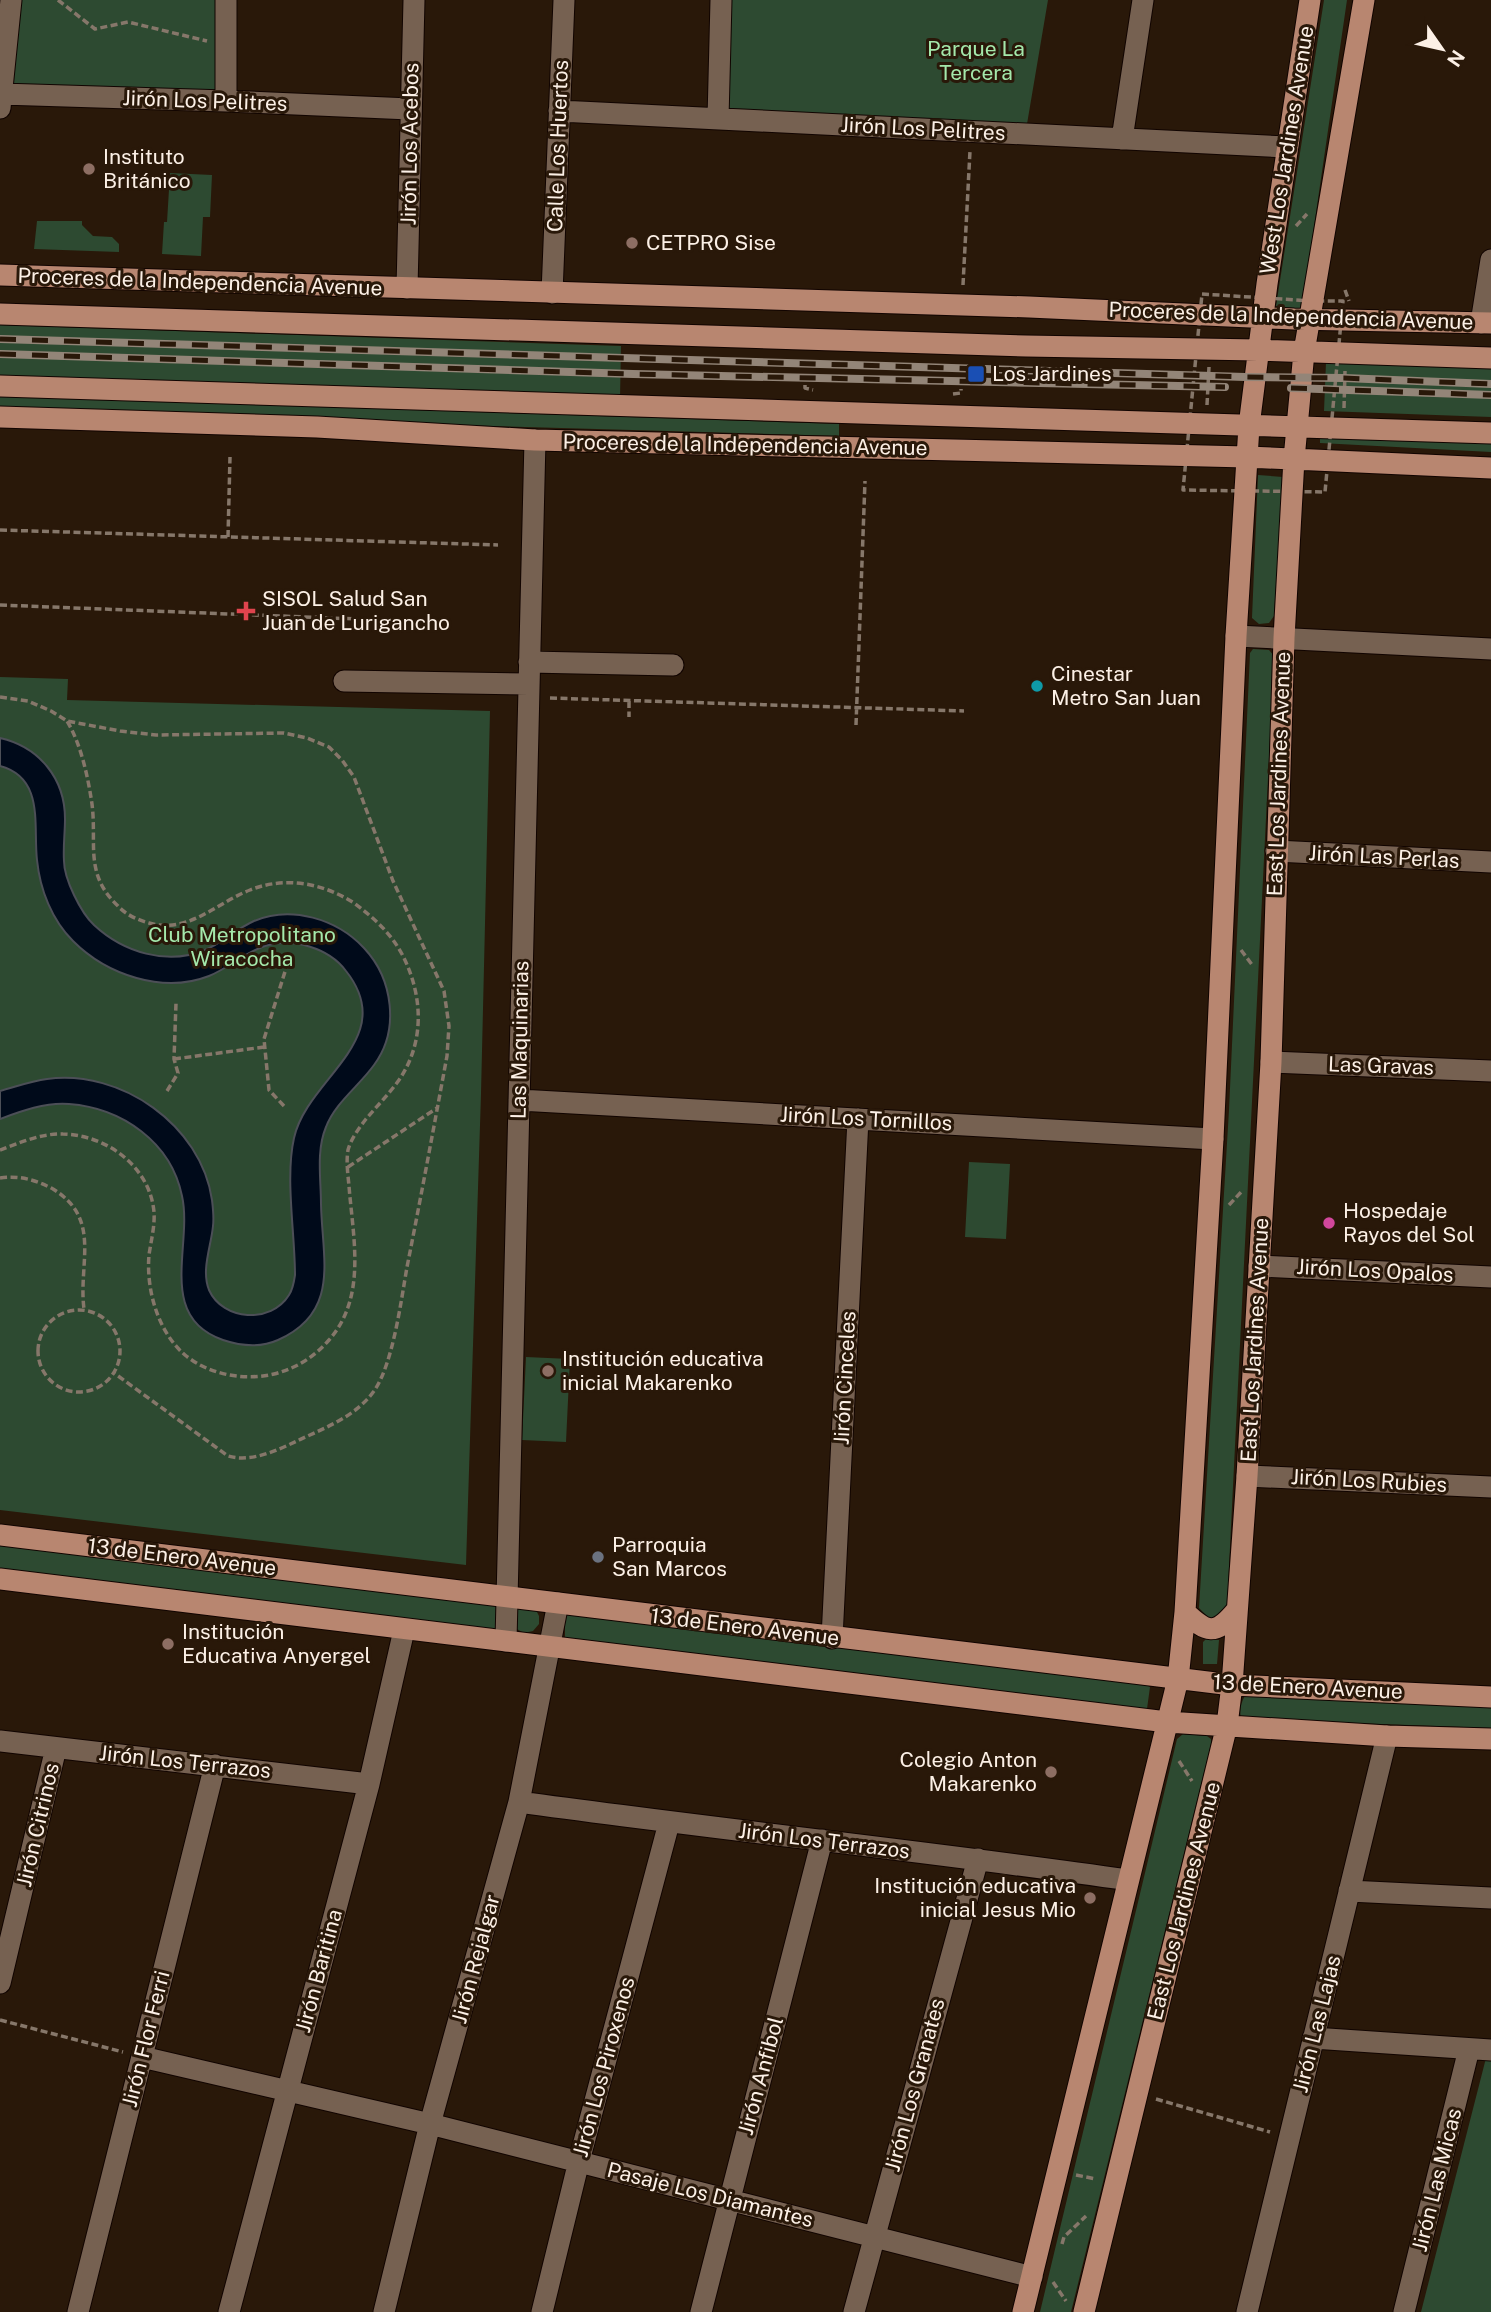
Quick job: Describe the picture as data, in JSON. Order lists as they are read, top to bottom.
{
  "streets": {
    "main road": [
      "West Los Jardines Avenue",
      "Proceres de la Independencia Avenue",
      "East Los Jardines Avenue",
      "13 de Enero Avenue"
    ],
    "street": [
      "Jirón Los Pelitres",
      "Jirón Los Acebos",
      "Calle Los Huertos",
      "Jirón Las Perlas",
      "Las Maquinarias",
      "Las Gravas",
      "Jirón Los Tornillos",
      "Jirón Los Opalos",
      "Jirón Cinceles",
      "Jirón Los Rubies",
      "Jirón Los Terrazos",
      "Jirón Citrinos",
      "Jirón Rejalgar",
      "Jirón Baritina",
      "Jirón Las Lajas",
      "Jirón Flor Ferri",
      "Jirón Los Piroxenos",
      "Jirón Anfibol",
      "Jirón Los Granates",
      "Jirón Las Micas",
      "Pasaje Los Diamantes"
    ]
  },
  "crossings": [
    ["Jirón Los Pelitres", "Jirón Los Acebos"],
    ["Jirón Los Pelitres", "Calle Los Huertos"],
    ["Jirón Los Pelitres", "West Los Jardines Avenue"],
    ["Jirón Los Acebos", "Proceres de la Independencia Avenue"],
    ["Calle Los Huertos", "Proceres de la Independencia Avenue"],
    ["West Los Jardines Avenue", "Proceres de la Independencia Avenue"],
    ["Proceres de la Independencia Avenue", "East Los Jardines Avenue"],
    ["Proceres de la Independencia Avenue", "Las Maquinarias"],
    ["East Los Jardines Avenue", "Jirón Las Perlas"],
    ["East Los Jardines Avenue", "Las Gravas"],
    ["East Los Jardines Avenue", "Jirón Los Opalos"],
    ["East Los Jardines Avenue", "Jirón Los Rubies"],
    ["East Los Jardines Avenue", "13 de Enero Avenue"],
    ["Las Maquinarias", "Jirón Los Tornillos"],
    ["Las Maquinarias", "13 de Enero Avenue"],
    ["Jirón Los Tornillos", "Jirón Cinceles"],
    ["Jirón Cinceles", "13 de Enero Avenue"],
    ["13 de Enero Avenue", "Jirón Rejalgar"],
    ["13 de Enero Avenue", "Jirón Baritina"],
    ["13 de Enero Avenue", "Jirón Las Lajas"],
    ["Jirón Los Terrazos", "Jirón Citrinos"],
    ["Jirón Los Terrazos", "Jirón Rejalgar"],
    ["Jirón Los Terrazos", "Jirón Baritina"],
    ["Jirón Los Terrazos", "Jirón Flor Ferri"],
    ["Jirón Los Terrazos", "Jirón Los Piroxenos"],
    ["Jirón Los Terrazos", "Jirón Anfibol"],
    ["Jirón Los Terrazos", "Jirón Los Granates"],
    ["Jirón Rejalgar", "Pasaje Los Diamantes"],
    ["Jirón Baritina", "Pasaje Los Diamantes"],
    ["Jirón Flor Ferri", "Pasaje Los Diamantes"],
    ["Jirón Los Piroxenos", "Pasaje Los Diamantes"],
    ["Jirón Anfibol", "Pasaje Los Diamantes"],
    ["Jirón Los Granates", "Pasaje Los Diamantes"]
  ],
  "parks": ["Parque La Tercera", "Club Metropolitano Wiracocha"],
  "places": {
    "other": [
      "Instituto Británico",
      "CETPRO Sise",
      "Cinestar Metro San Juan",
      "Hospedaje Rayos del Sol",
      "Institución educativa inicial Makarenko",
      "Parroquia San Marcos",
      "Institución Educativa Anyergel",
      "Colegio Anton Makarenko",
      "Institución educativa inicial Jesus Mio"
    ],
    "transit": ["Los Jardines"],
    "health": ["SISOL Salud San Juan de Lurigancho"]
  },
  "north": "bottom right"
}
